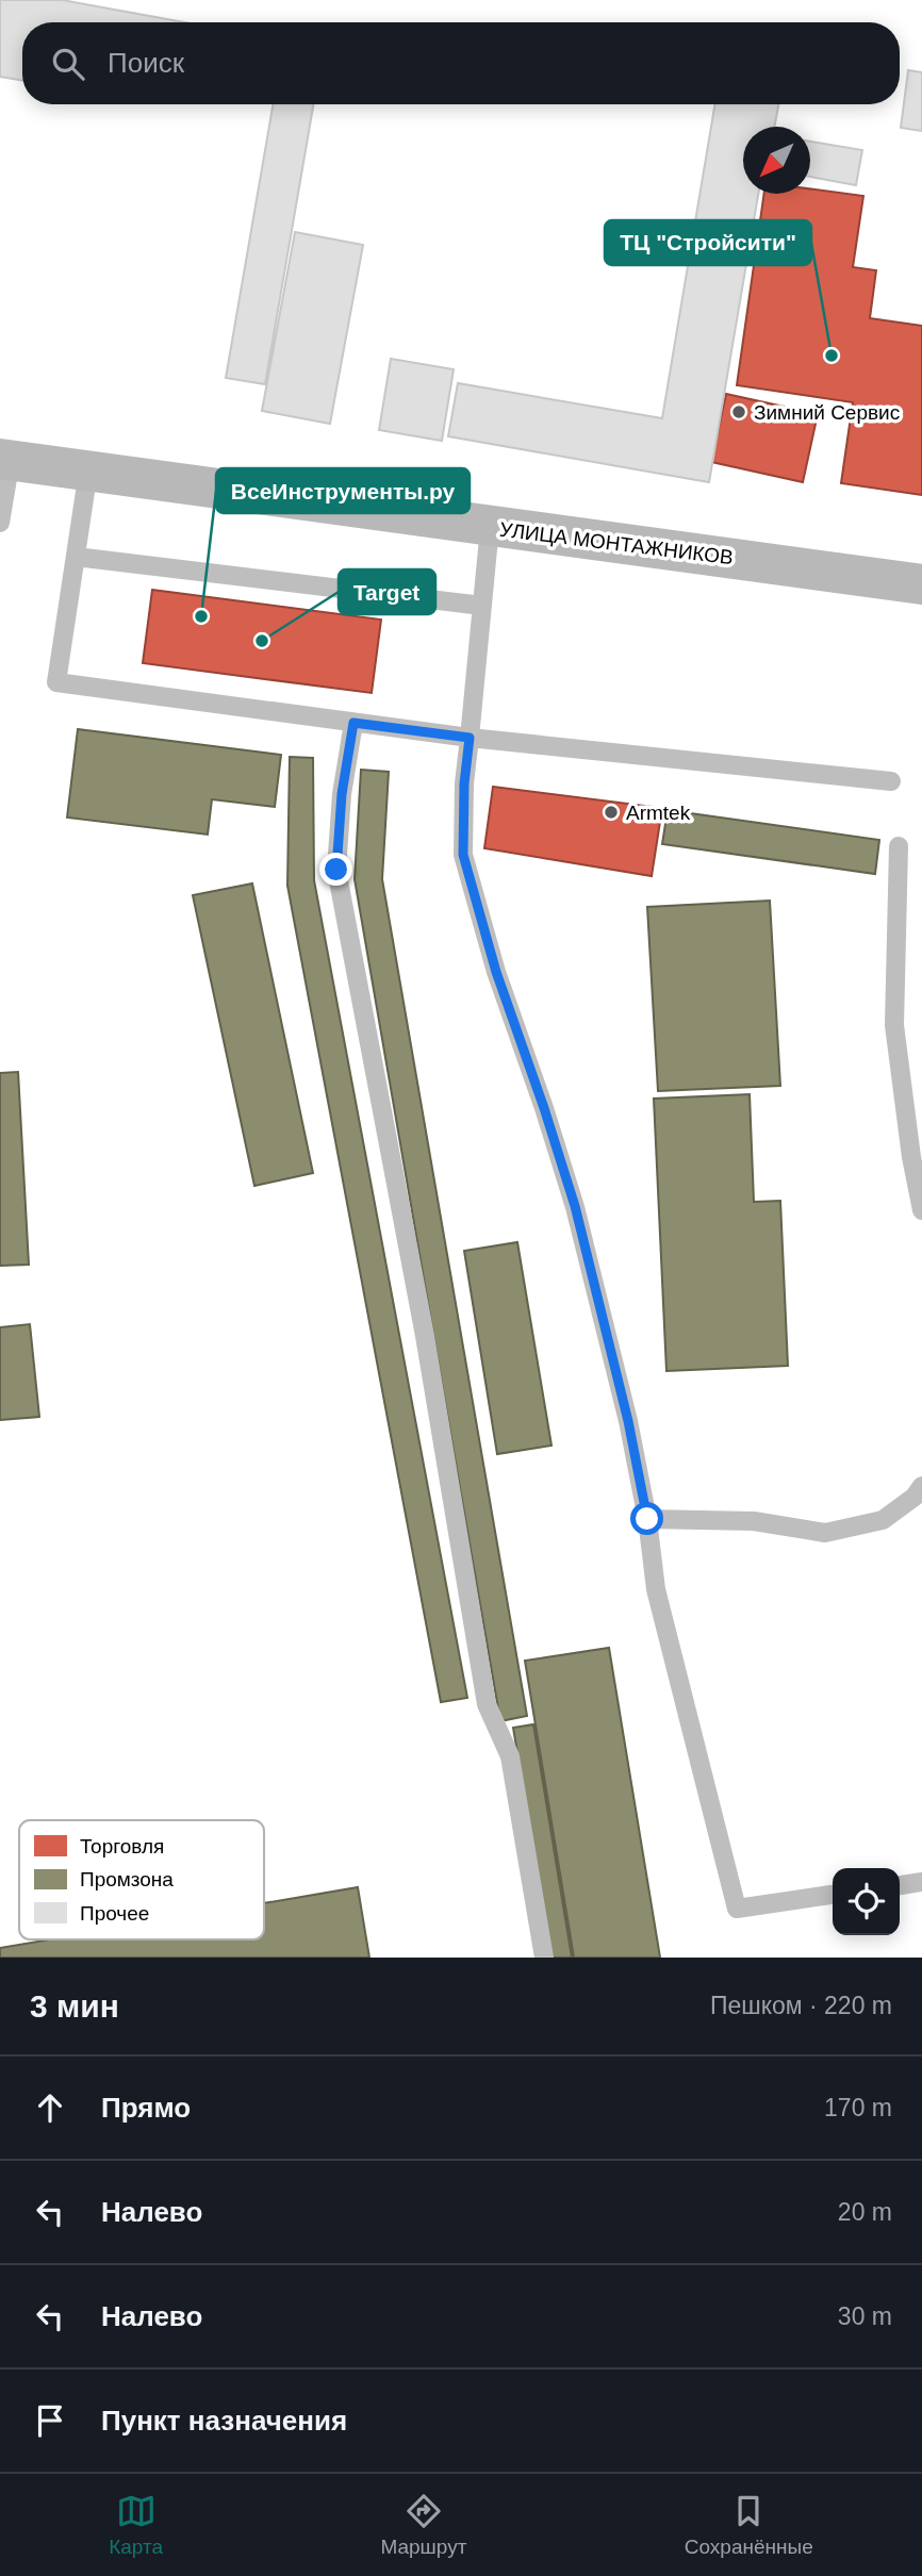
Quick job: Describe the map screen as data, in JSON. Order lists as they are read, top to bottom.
{
  "streets": {
    "main road": ["УЛИЦА МОНТАЖНИКОВ"]
  },
  "places": [
    "ТЦ \"Стройсити\"",
    "Зимний Сервис",
    "ВсеИнструменты.ру",
    "Target",
    "Armtek"
  ],
  "legend": ["Торговля", "Промзона", "Прочее"],
  "north": "bottom left",
  "page": {
    "search": "Поиск",
    "heading": ["3 мин", "Пешком · 220 m"],
    "list": [
      ["Прямо", "170 m"],
      ["Налево", "20 m"],
      ["Налево", "30 m"],
      "Пункт назначения"
    ],
    "nav": ["Карта", "Маршрут", "Сохранённые"]
  }
}
